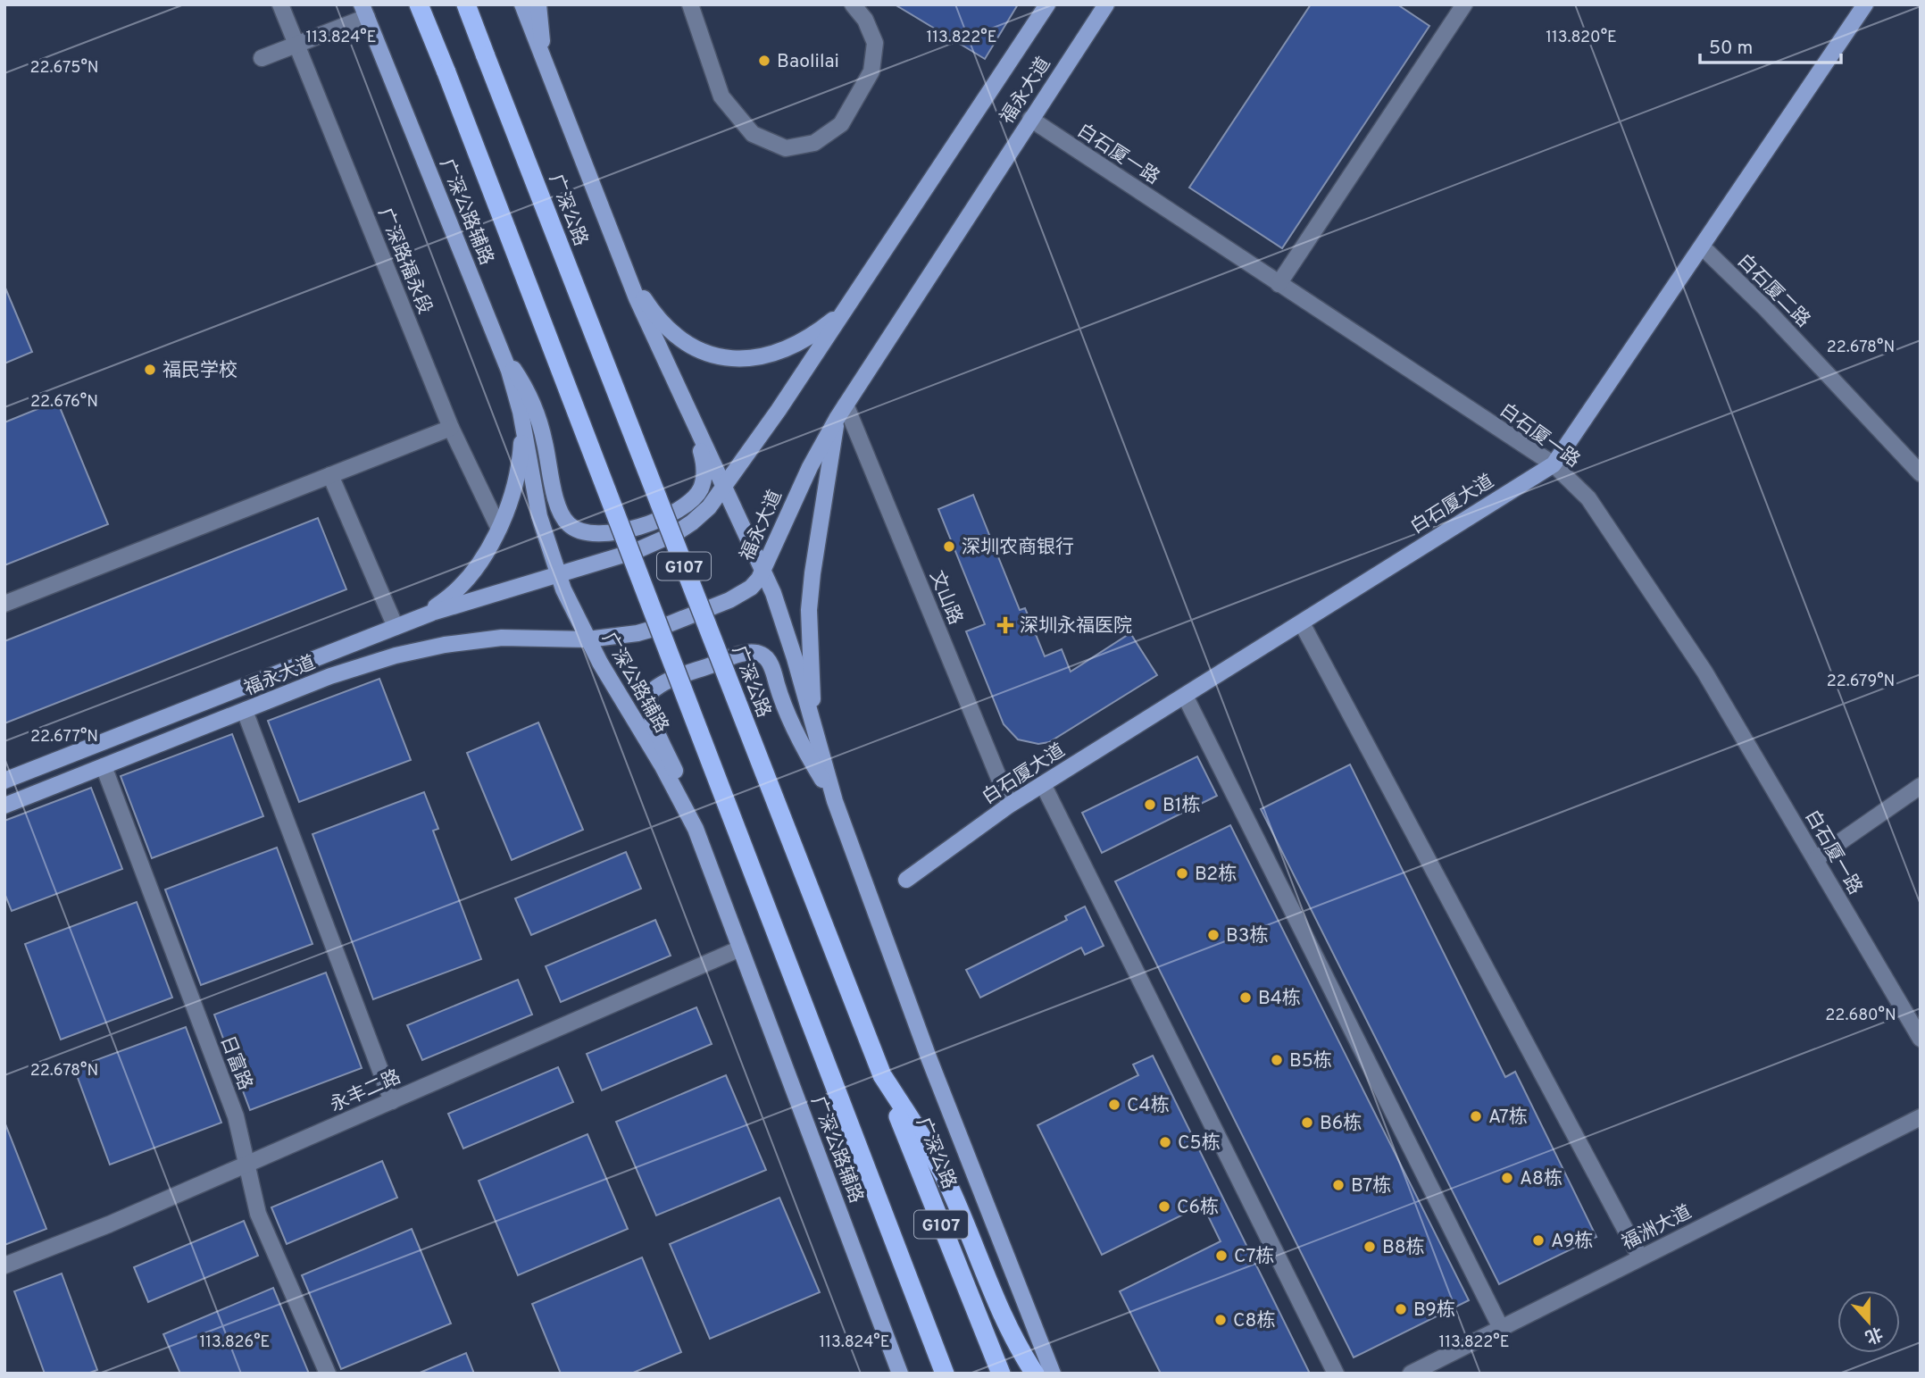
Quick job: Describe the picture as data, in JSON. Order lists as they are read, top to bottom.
{
  "streets": {
    "highway": ["广深公路", "G107"],
    "main road": ["福永大道", "广深公路辅路", "白石厦大道"],
    "street": [
      "白石厦一路",
      "广深路福永段",
      "白石厦二路",
      "文山路",
      "日富路",
      "永丰二路",
      "福洲大道"
    ]
  },
  "crossings": [
    ["福永大道", "白石厦一路"],
    ["福永大道", "广深公路辅路"],
    ["福永大道", "文山路"],
    ["福永大道", "日富路"],
    ["白石厦一路", "白石厦大道"],
    ["广深公路辅路", "永丰二路"],
    ["白石厦二路", "白石厦大道"],
    ["白石厦大道", "文山路"],
    ["日富路", "永丰二路"]
  ],
  "places": {
    "other": [
      "Baolilai",
      "福民学校",
      "深圳农商银行",
      "B1栋",
      "B2栋",
      "B3栋",
      "B4栋",
      "B5栋",
      "C4栋",
      "A7栋",
      "B6栋",
      "C5栋",
      "A8栋",
      "B7栋",
      "C6栋",
      "A9栋",
      "B8栋",
      "C7栋",
      "B9栋",
      "C8栋"
    ],
    "health": ["深圳永福医院"]
  },
  "scale_bar": "50 m",
  "north": "bottom",
  "coordinates": [
    "113.824°E",
    "113.822°E",
    "113.820°E",
    "22.675°N",
    "22.678°N",
    "22.676°N",
    "22.679°N",
    "22.677°N",
    "22.680°N",
    "113.826°E"
  ]
}
